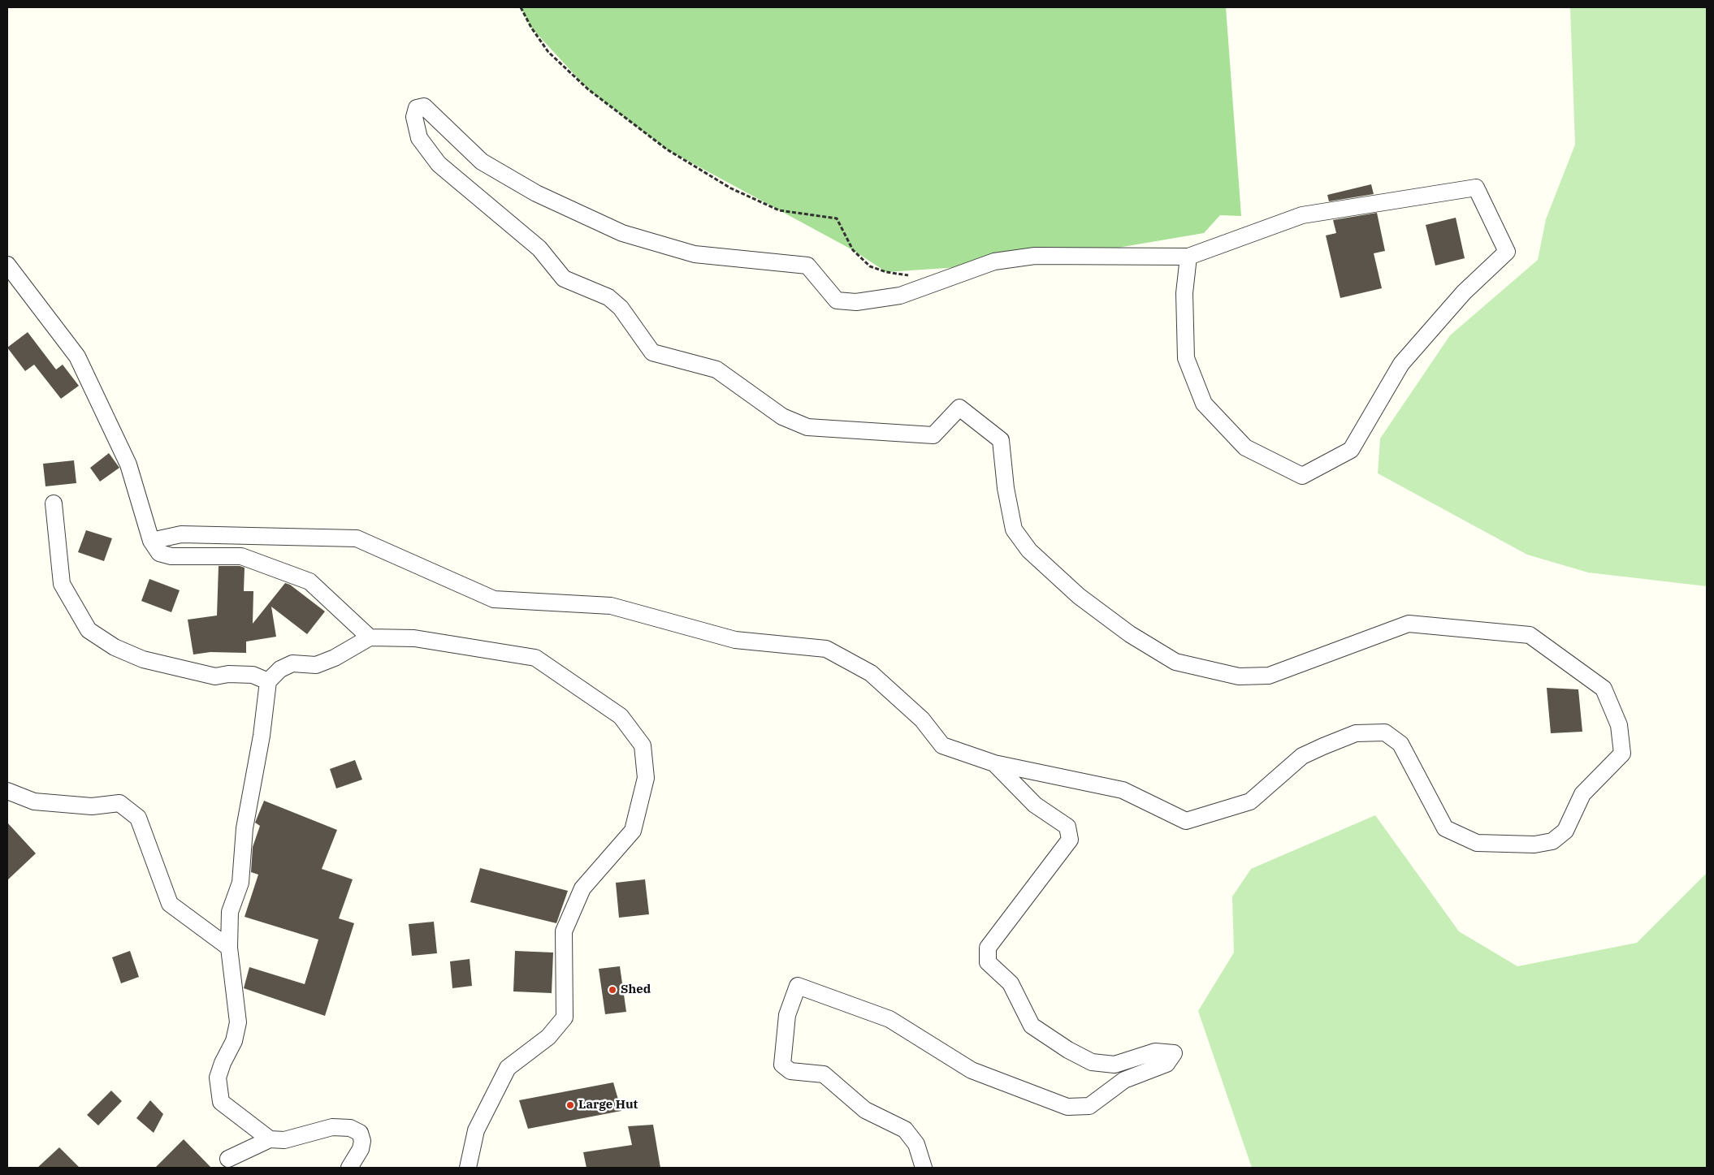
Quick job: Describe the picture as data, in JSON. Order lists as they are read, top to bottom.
{
  "places": ["Shed", "Large Hut"]
}
